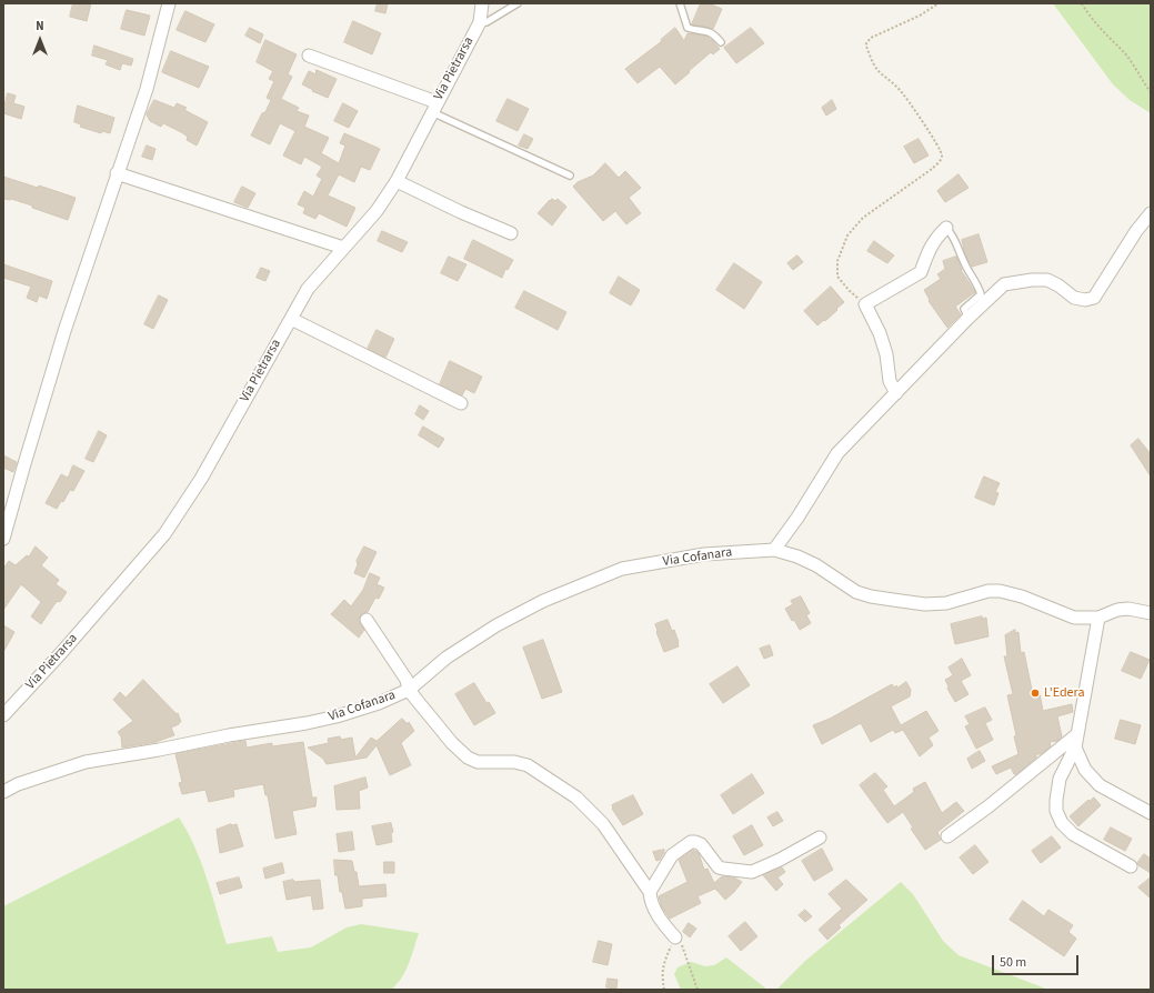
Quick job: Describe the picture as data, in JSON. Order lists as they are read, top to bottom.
{
  "streets": {
    "street": ["Via Pietrarsa", "Via Cofanara"]
  },
  "places": ["L'Edera"],
  "scale_bar": "50 m",
  "north": "top"
}
